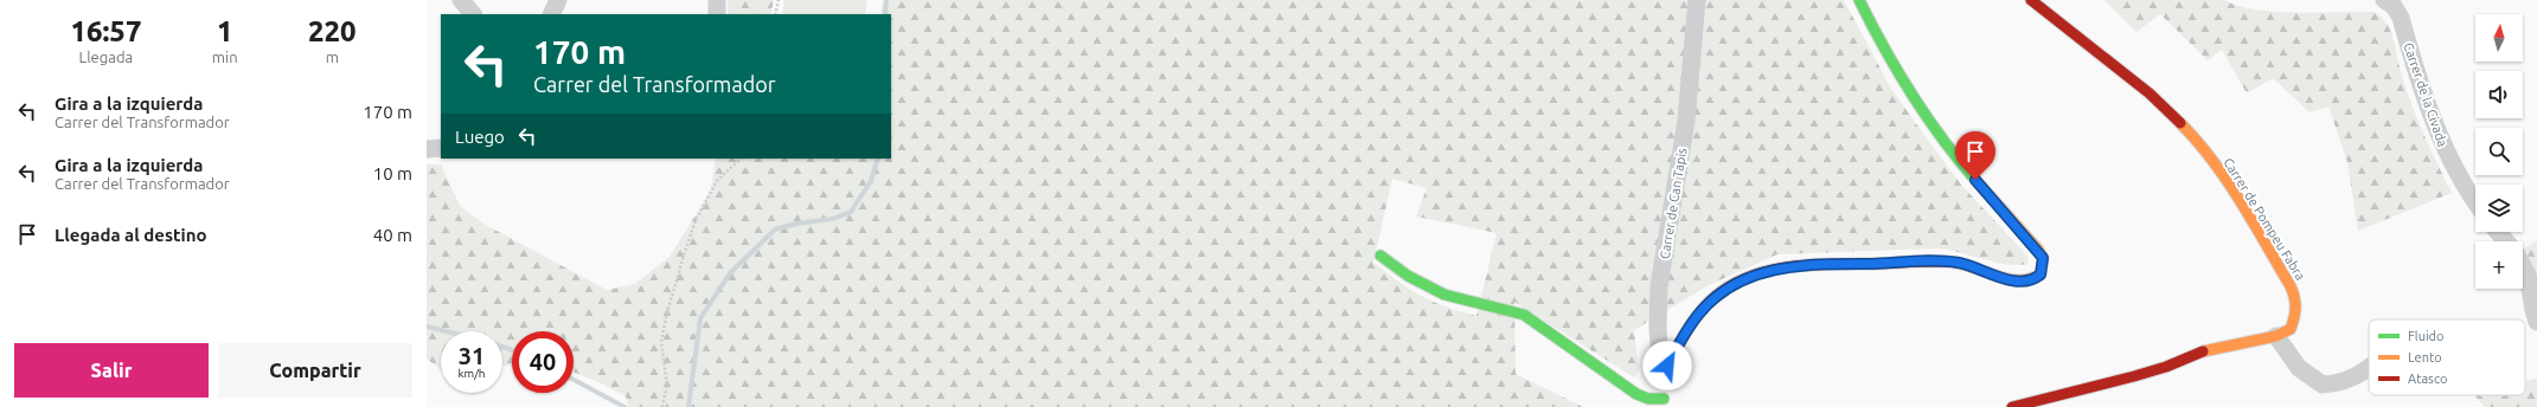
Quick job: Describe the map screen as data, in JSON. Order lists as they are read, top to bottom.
{
  "streets": {
    "street": ["Carrer de la Civada", "Carrer de Can Tapis", "Carrer de Pompeu Fabra"]
  },
  "legend": ["Fluido", "Lento", "Atasco"],
  "north": "top",
  "page": {
    "eta": [
      "16:57",
      "Llegada",
      "1",
      "min",
      "220",
      "m"
    ],
    "map_buttons": "+",
    "turn": ["170 m", "Carrer del Transformador"],
    "list": [
      {
        "name": "Gira a la izquierda",
        "note": "Carrer del Transformador",
        "value": "170 m"
      },
      {
        "name": "Gira a la izquierda",
        "note": "Carrer del Transformador",
        "value": "10 m"
      },
      {
        "name": "Llegada al destino",
        "value": "40 m"
      }
    ],
    "then": "Luego",
    "speed": "31 km/h",
    "limit": "40",
    "buttons": ["Salir", "Compartir"]
  }
}
